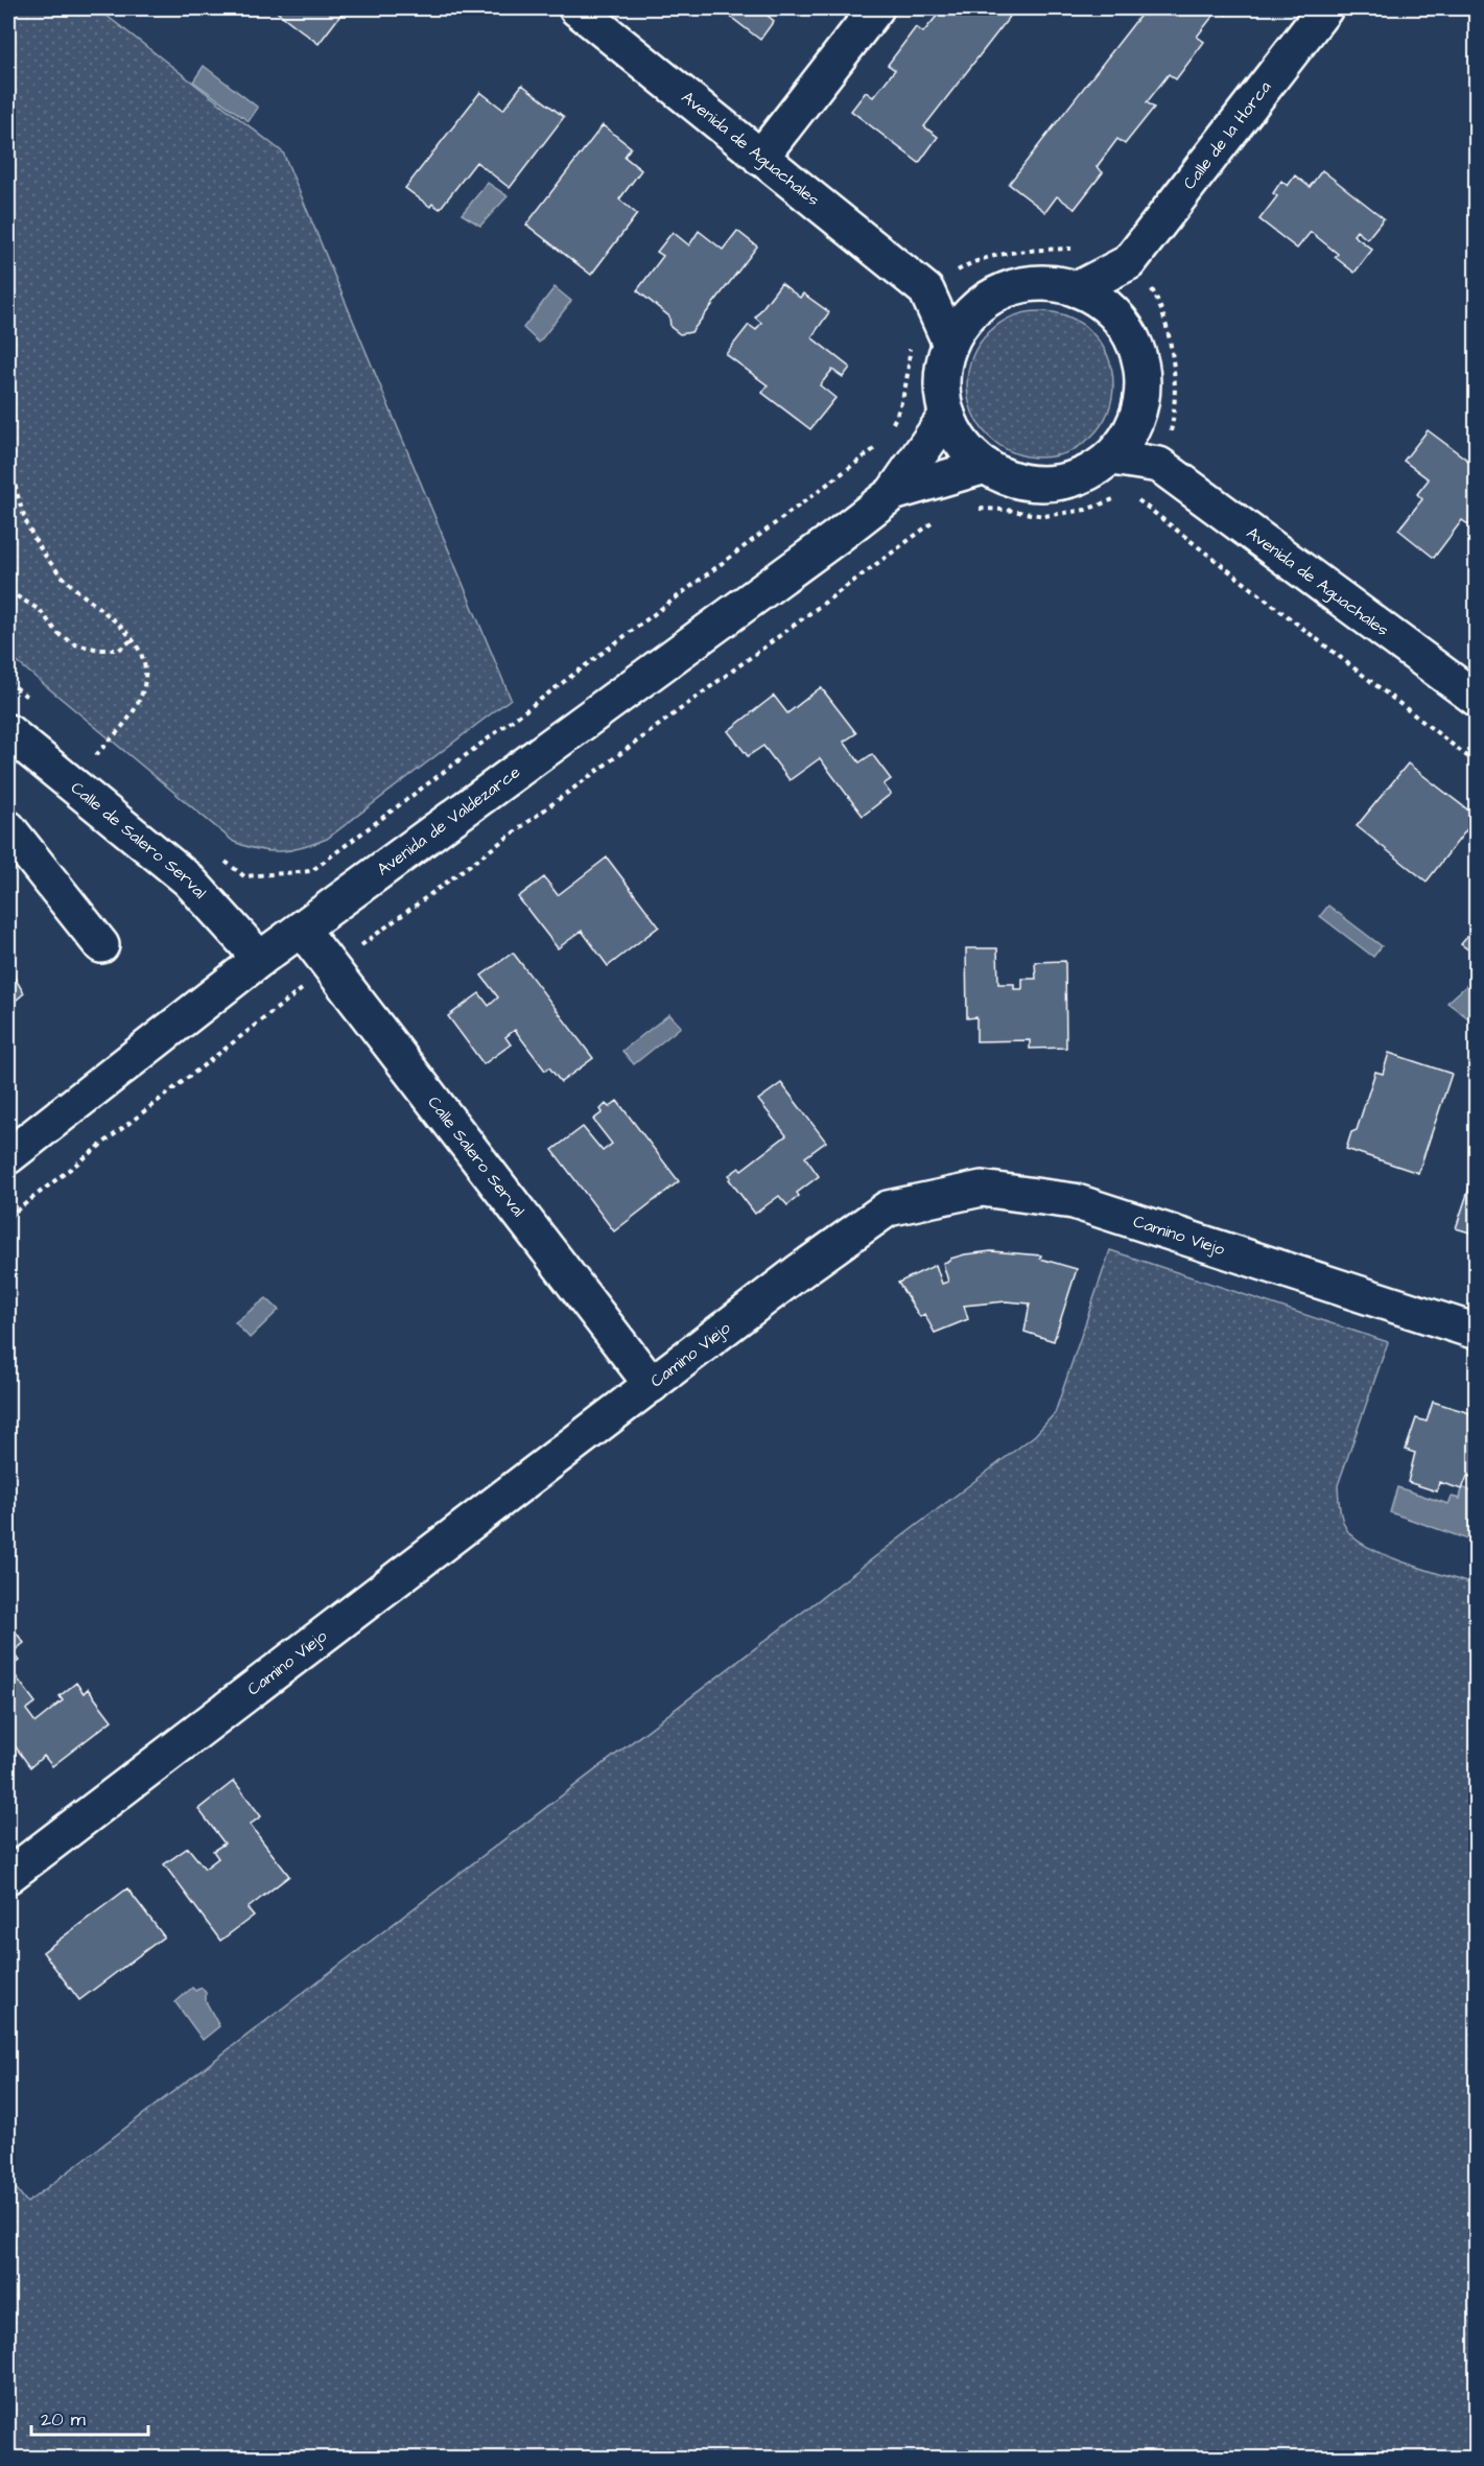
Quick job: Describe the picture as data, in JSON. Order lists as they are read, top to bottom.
{
  "streets": {
    "street": [
      "Calle de la Horca",
      "Avenida de Aguachales",
      "Avenida de Valdezarce",
      "Calle de Salero Serval",
      "Calle Salero Serval",
      "Camino Viejo"
    ]
  },
  "crossings": [
    ["Calle de la Horca", "Avenida de Aguachales"],
    ["Calle de la Horca", "Avenida de Valdezarce"],
    ["Avenida de Aguachales", "Avenida de Valdezarce"],
    ["Avenida de Valdezarce", "Calle de Salero Serval"],
    ["Avenida de Valdezarce", "Calle Salero Serval"],
    ["Calle Salero Serval", "Camino Viejo"]
  ],
  "scale_bar": "20 m"
}
